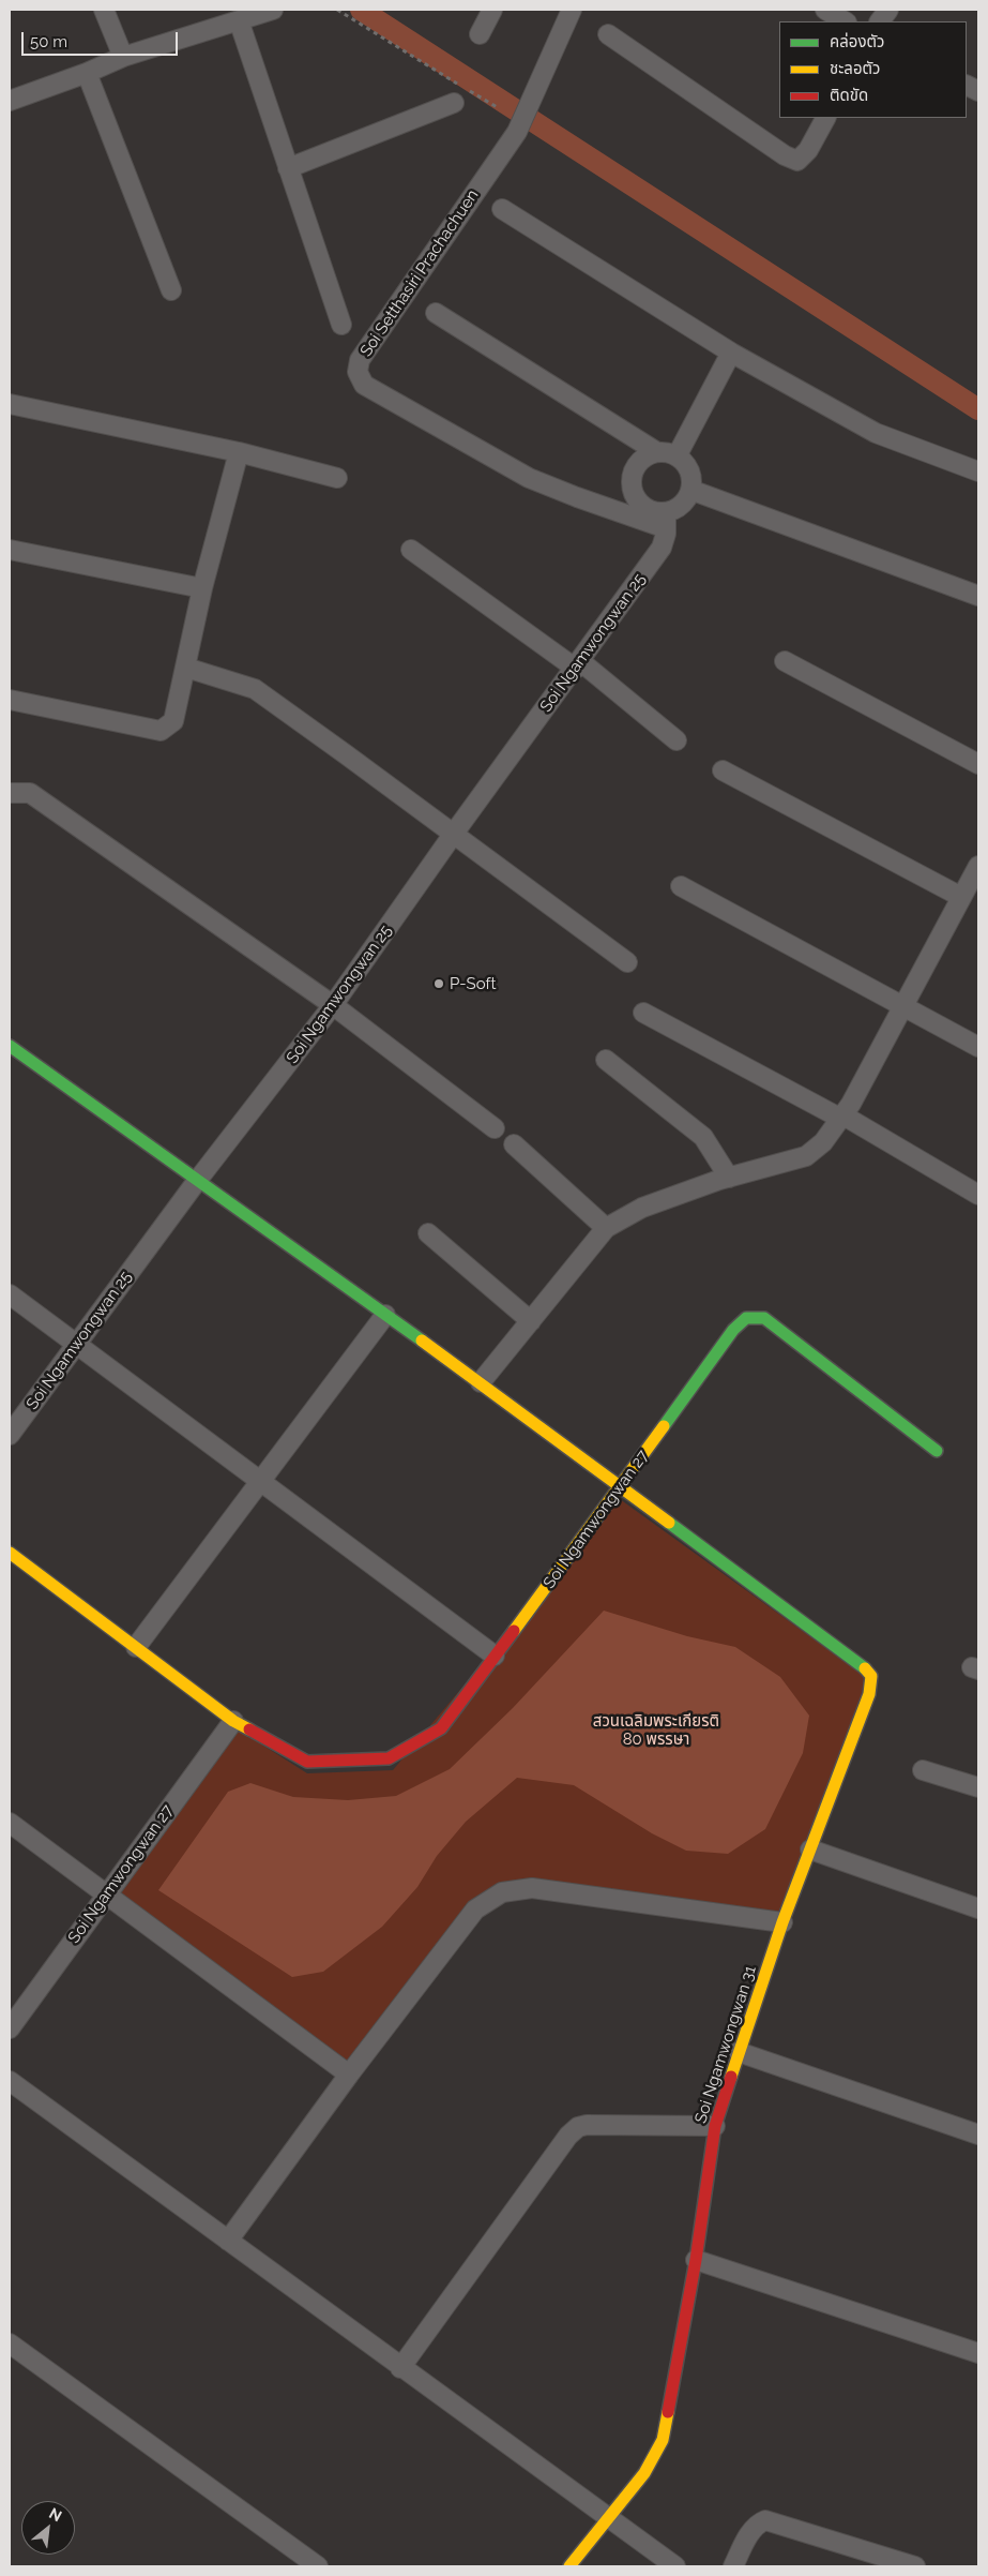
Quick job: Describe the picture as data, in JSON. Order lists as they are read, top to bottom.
{
  "streets": {
    "street": [
      "Soi Setthasiri Prachachuen",
      "Soi Ngamwongwan 25",
      "Soi Ngamwongwan 27",
      "Soi Ngamwongwan 31"
    ]
  },
  "crossings": [
    ["Soi Setthasiri Prachachuen", "Soi Ngamwongwan 25"],
    ["Soi Ngamwongwan 27", "Soi Ngamwongwan 31"]
  ],
  "parks": ["สวนเฉลิมพระเกียรติ 80 พรรษา"],
  "places": ["P-Soft"],
  "legend": ["คล่องตัว", "ชะลอตัว", "ติดขัด"],
  "scale_bar": "50 m",
  "north": "top right"
}
